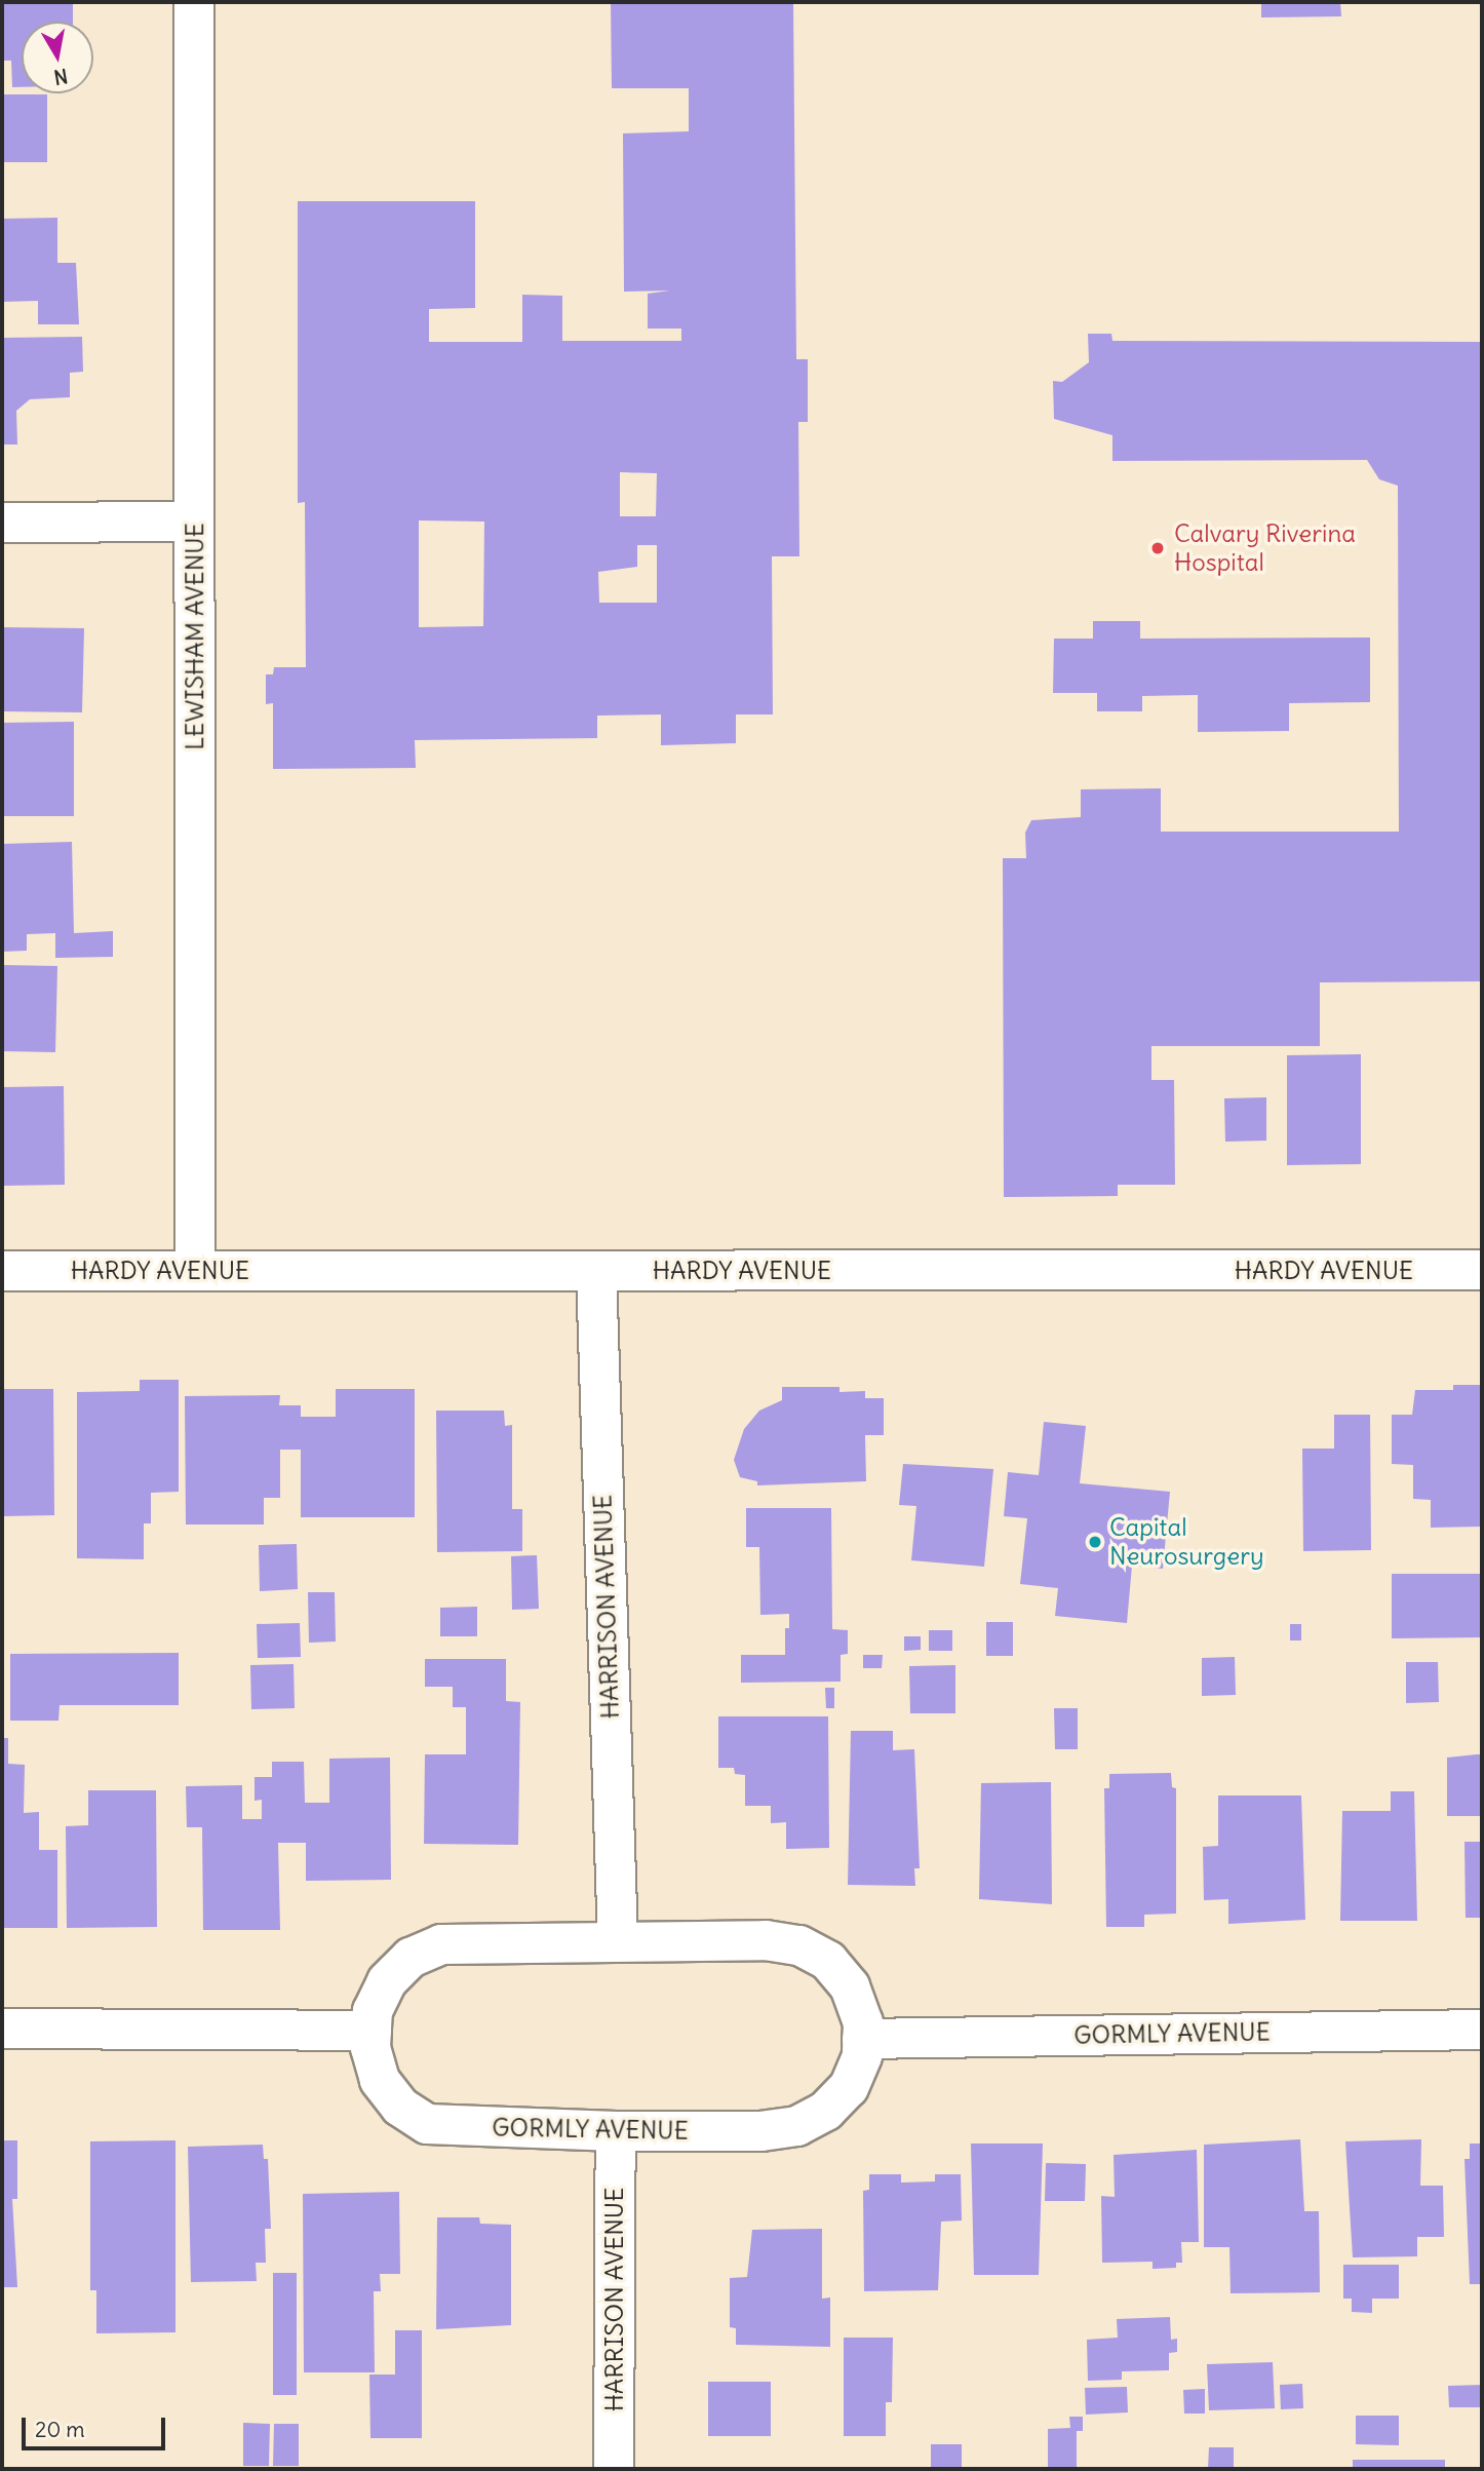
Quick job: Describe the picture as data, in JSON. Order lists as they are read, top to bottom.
{
  "streets": {
    "street": [
      "LEWISHAM AVENUE",
      "HARDY AVENUE",
      "HARRISON AVENUE",
      "GORMLY AVENUE"
    ]
  },
  "crossings": [
    ["LEWISHAM AVENUE", "HARDY AVENUE"],
    ["HARDY AVENUE", "HARRISON AVENUE"],
    ["HARRISON AVENUE", "GORMLY AVENUE"]
  ],
  "places": ["Calvary Riverina Hospital", "Capital Neurosurgery"],
  "scale_bar": "20 m",
  "north": "bottom"
}
